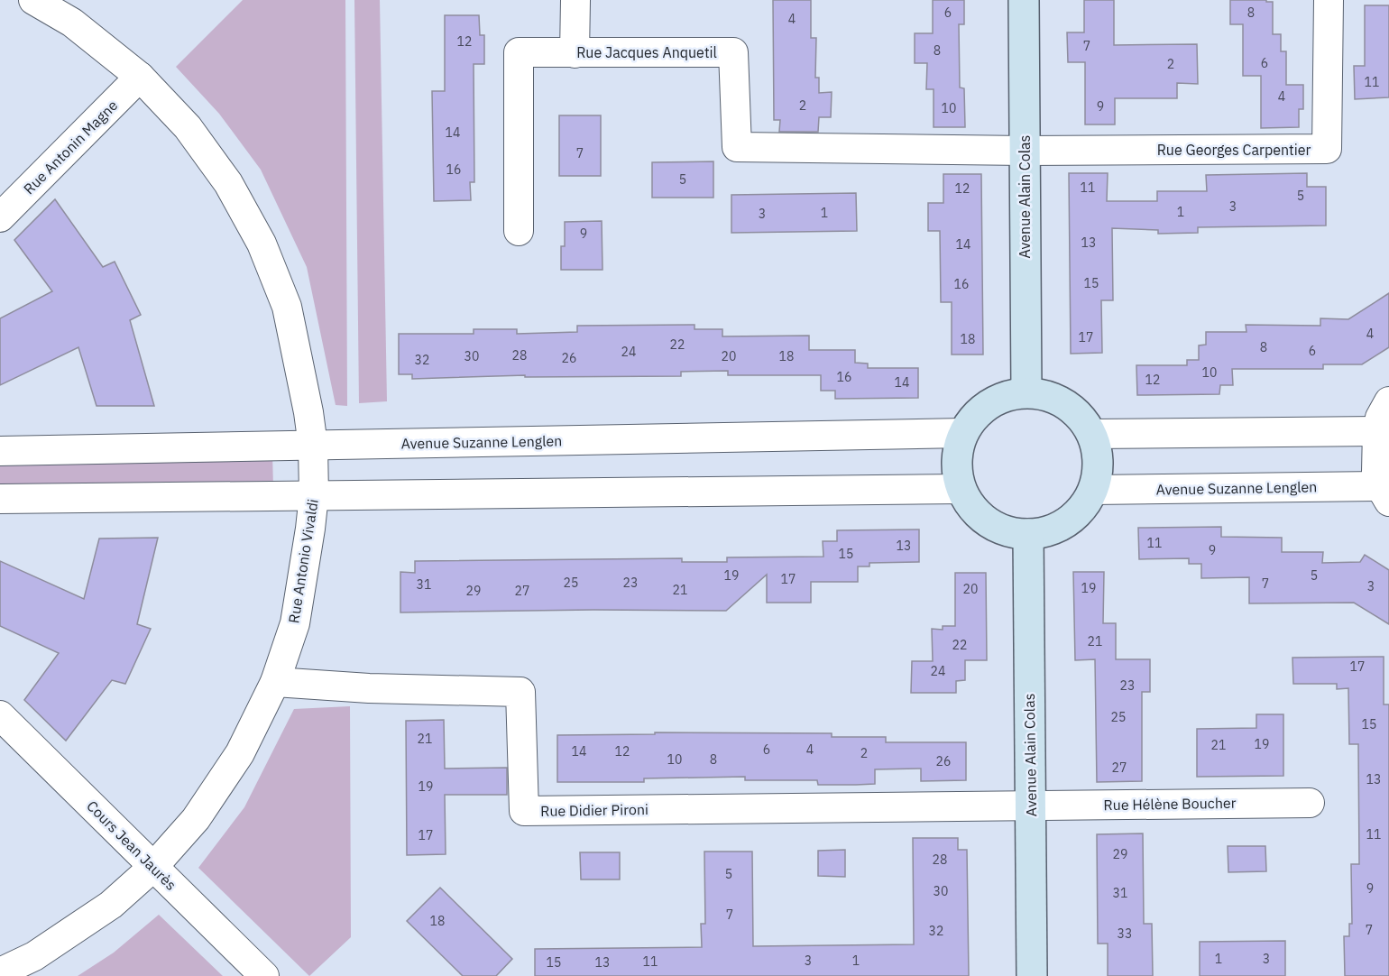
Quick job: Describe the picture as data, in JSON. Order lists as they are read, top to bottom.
{
  "streets": {
    "street": [
      "Rue Jacques Anquetil",
      "Rue Antonin Magne",
      "Rue Georges Carpentier",
      "Avenue Alain Colas",
      "Avenue Suzanne Lenglen",
      "Rue Antonio Vivaldi",
      "Rue Hélène Boucher",
      "Rue Didier Pironi",
      "Cours Jean Jaurès"
    ]
  },
  "crossings": [
    ["Rue Jacques Anquetil", "Rue Georges Carpentier"],
    ["Rue Jacques Anquetil", "Avenue Alain Colas"],
    ["Rue Antonin Magne", "Rue Antonio Vivaldi"],
    ["Rue Georges Carpentier", "Avenue Alain Colas"],
    ["Avenue Alain Colas", "Avenue Suzanne Lenglen"],
    ["Avenue Alain Colas", "Rue Hélène Boucher"],
    ["Avenue Alain Colas", "Rue Didier Pironi"],
    ["Avenue Suzanne Lenglen", "Rue Antonio Vivaldi"],
    ["Rue Antonio Vivaldi", "Rue Didier Pironi"],
    ["Rue Antonio Vivaldi", "Cours Jean Jaurès"],
    ["Rue Hélène Boucher", "Rue Didier Pironi"]
  ],
  "house_numbers": [
    "6",
    "8",
    "4",
    "12",
    "7",
    "8",
    "6",
    "2",
    "11",
    "4",
    "2",
    "9",
    "10",
    "14",
    "7",
    "16",
    "5",
    "11",
    "12",
    "5",
    "3",
    "1",
    "1",
    "3",
    "9",
    "13",
    "14",
    "15",
    "16",
    "4",
    "17",
    "18",
    "22",
    "8",
    "6",
    "24",
    "28",
    "30",
    "20",
    "18",
    "26",
    "32",
    "10",
    "16",
    "12",
    "14",
    "11",
    "13",
    "9",
    "15",
    "19",
    "5",
    "17",
    "25",
    "23",
    "7",
    "31",
    "3",
    "19",
    "20",
    "21",
    "29",
    "27",
    "21",
    "22",
    "17",
    "24",
    "23",
    "25",
    "15",
    "21",
    "19",
    "21",
    "6",
    "4",
    "14",
    "12",
    "2",
    "10",
    "8",
    "26",
    "27",
    "13",
    "19",
    "11",
    "17",
    "29",
    "28",
    "5",
    "9",
    "30",
    "31",
    "7",
    "18",
    "7",
    "32",
    "33",
    "1",
    "3",
    "3",
    "1",
    "11",
    "15",
    "13"
  ]
}
